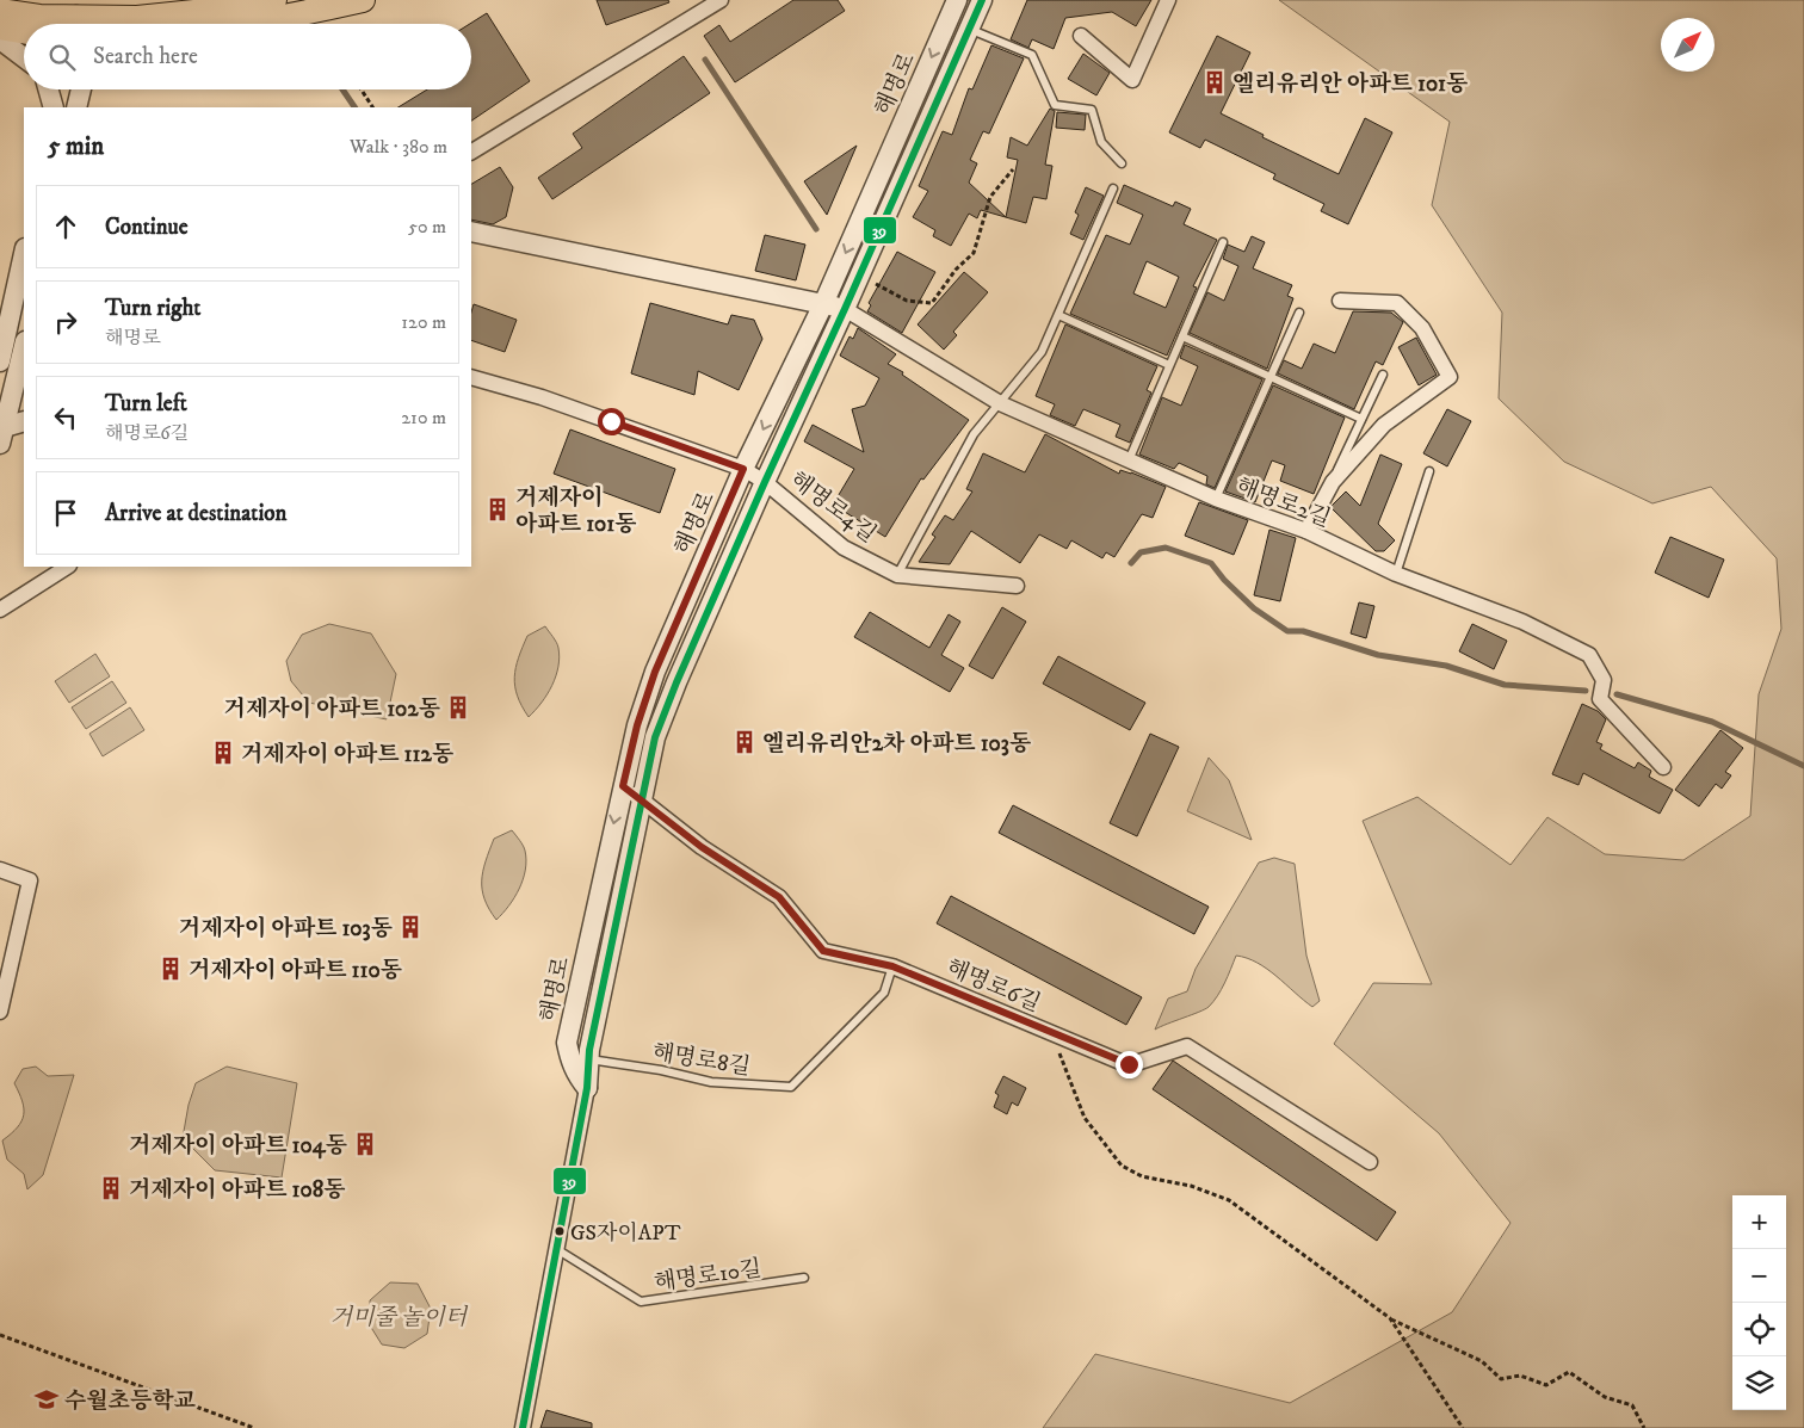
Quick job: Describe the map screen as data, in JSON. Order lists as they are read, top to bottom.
{
  "streets": {
    "street": [
      "해명로",
      "해명로2길",
      "해명로4길",
      "해명로6길"
    ],
    "lane": ["해명로8길", "해명로10길"]
  },
  "crossings": [
    ["해명로", "해명로2길"],
    ["해명로", "해명로4길"],
    ["해명로", "해명로6길"],
    ["해명로", "해명로8길"],
    ["해명로", "해명로10길"],
    ["해명로6길", "해명로8길"]
  ],
  "parks": ["거미줄 놀이터"],
  "places": {
    "building": [
      "엘리유리안 아파트 101동",
      "거제자이 아파트 101동",
      "거제자이 아파트 102동",
      "엘리유리안2차 아파트 103동",
      "거제자이 아파트 112동",
      "거제자이 아파트 103동",
      "거제자이 아파트 110동",
      "거제자이 아파트 104동",
      "거제자이 아파트 108동"
    ],
    "other": ["GS자이APT"],
    "school or university": ["수월초등학교"]
  },
  "lines": ["transit line 39"],
  "north": "top right",
  "page": {
    "search": "Search here",
    "heading": ["5 min", "Walk · 380 m"],
    "list": [
      ["Continue", "50 m"],
      ["Turn right", "해명로", "120 m"],
      ["Turn left", "해명로6길", "210 m"],
      "Arrive at destination"
    ],
    "map_buttons": ["+", "−"]
  }
}
